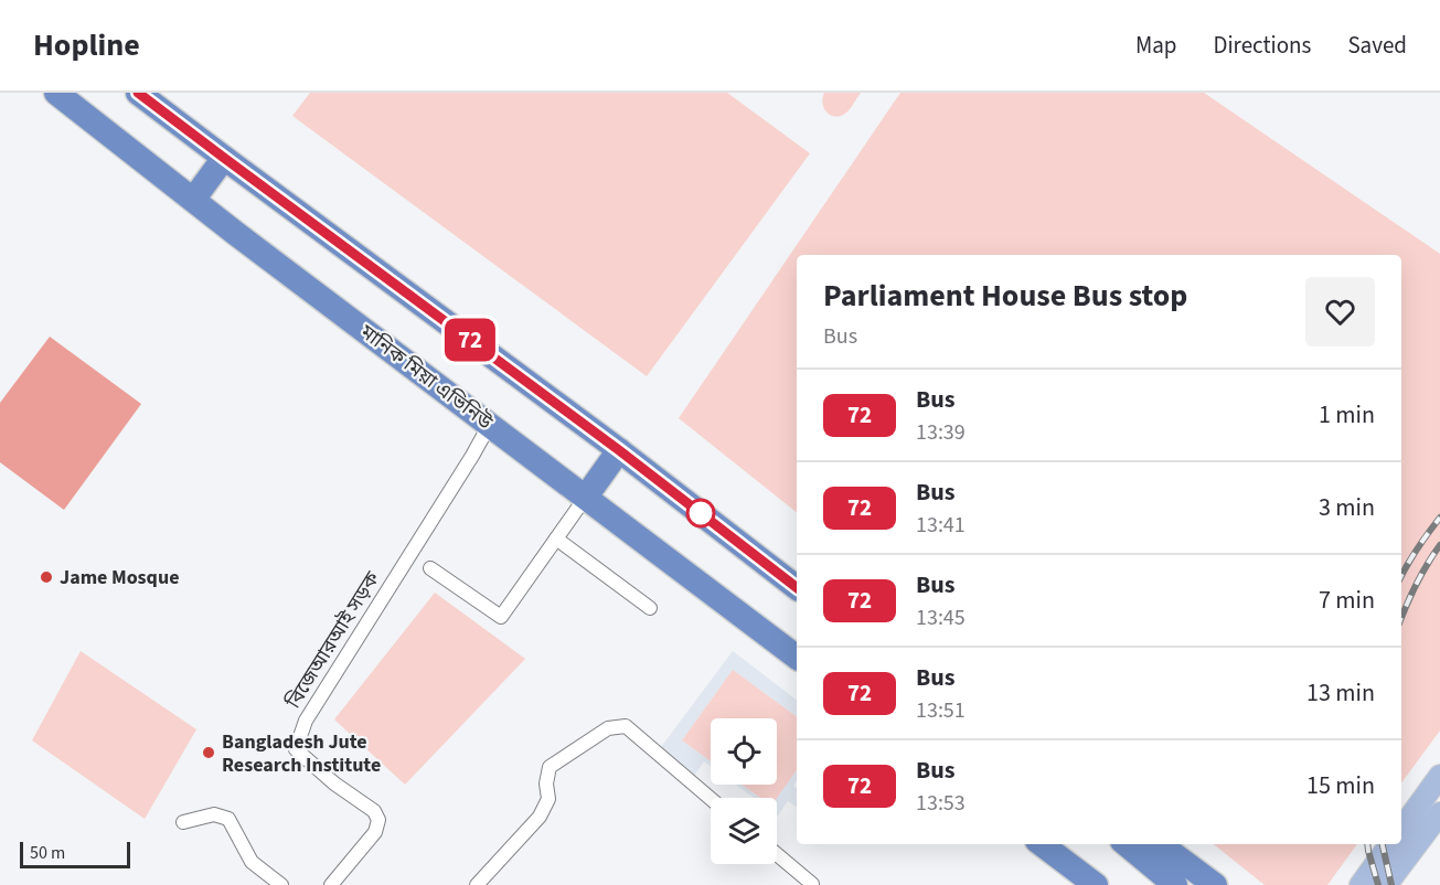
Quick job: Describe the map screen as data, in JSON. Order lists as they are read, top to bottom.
{
  "streets": {
    "highway": ["মানিক মিয়া এভিনিউ"],
    "street": ["বিজেআরআই সড়ক"]
  },
  "crossings": [
    ["মানিক মিয়া এভিনিউ", "বিজেআরআই সড়ক"]
  ],
  "places": ["Jame Mosque", "Bangladesh Jute Research Institute"],
  "lines": ["bus line 72"],
  "scale_bar": "50 m",
  "page": {
    "header": "Hopline",
    "nav": ["Map", "Directions", "Saved"],
    "on_map": "72",
    "heading": ["Parliament House Bus stop", "Bus"],
    "list": [
      {
        "mark": "72",
        "name": "Bus",
        "note": "13:39",
        "value": "1 min"
      },
      {
        "mark": "72",
        "name": "Bus",
        "note": "13:41",
        "value": "3 min"
      },
      {
        "mark": "72",
        "name": "Bus",
        "note": "13:45",
        "value": "7 min"
      },
      {
        "mark": "72",
        "name": "Bus",
        "note": "13:51",
        "value": "13 min"
      },
      {
        "mark": "72",
        "name": "Bus",
        "note": "13:53",
        "value": "15 min"
      }
    ],
    "scale": "50 m"
  }
}
